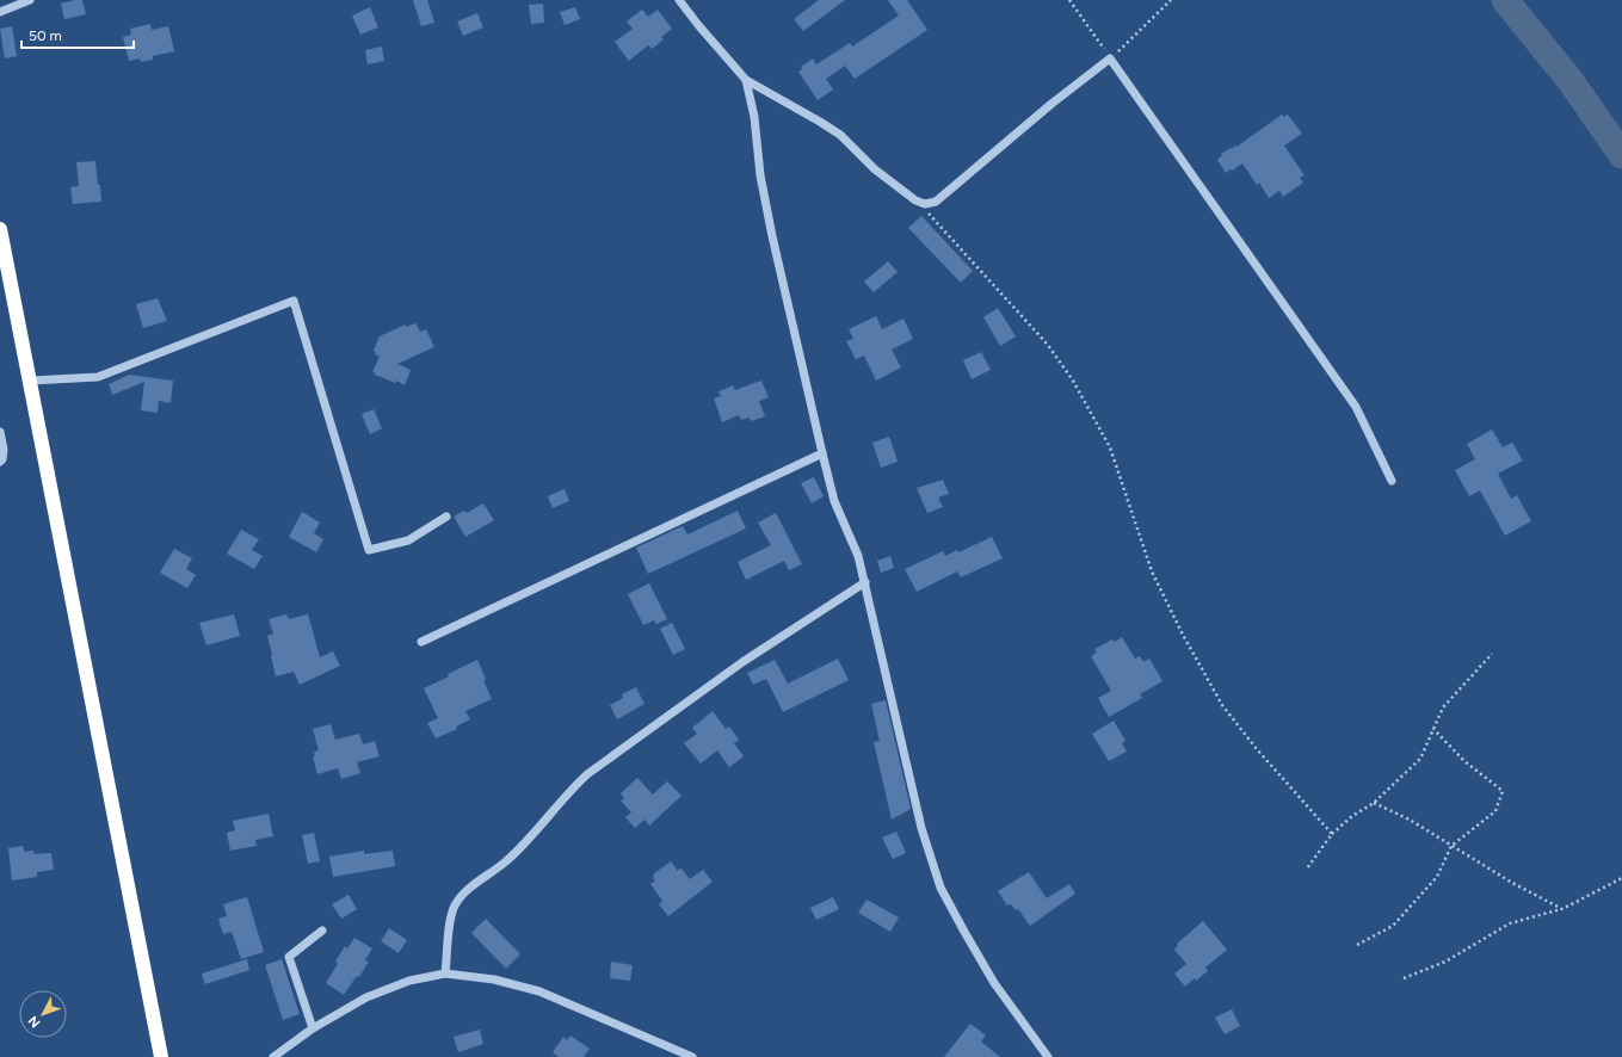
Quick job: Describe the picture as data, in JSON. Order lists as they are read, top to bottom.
{
  "scale_bar": "50 m",
  "north": "bottom left"
}
